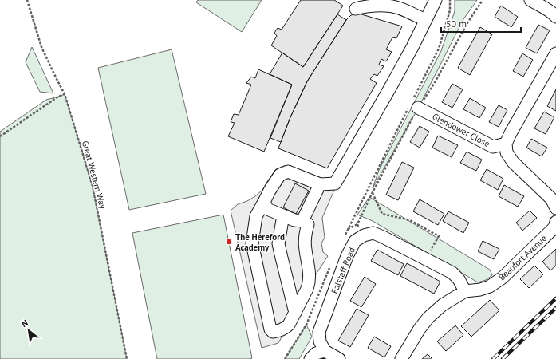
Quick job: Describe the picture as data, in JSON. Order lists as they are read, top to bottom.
{
  "streets": {
    "street": ["Glendower Close", "Beaufort Avenue", "Falstaff Road"],
    "path": ["Great Western Way"]
  },
  "crossings": [
    ["Beaufort Avenue", "Falstaff Road"]
  ],
  "places": ["The Hereford Academy"],
  "scale_bar": "50 m",
  "north": "top left"
}
